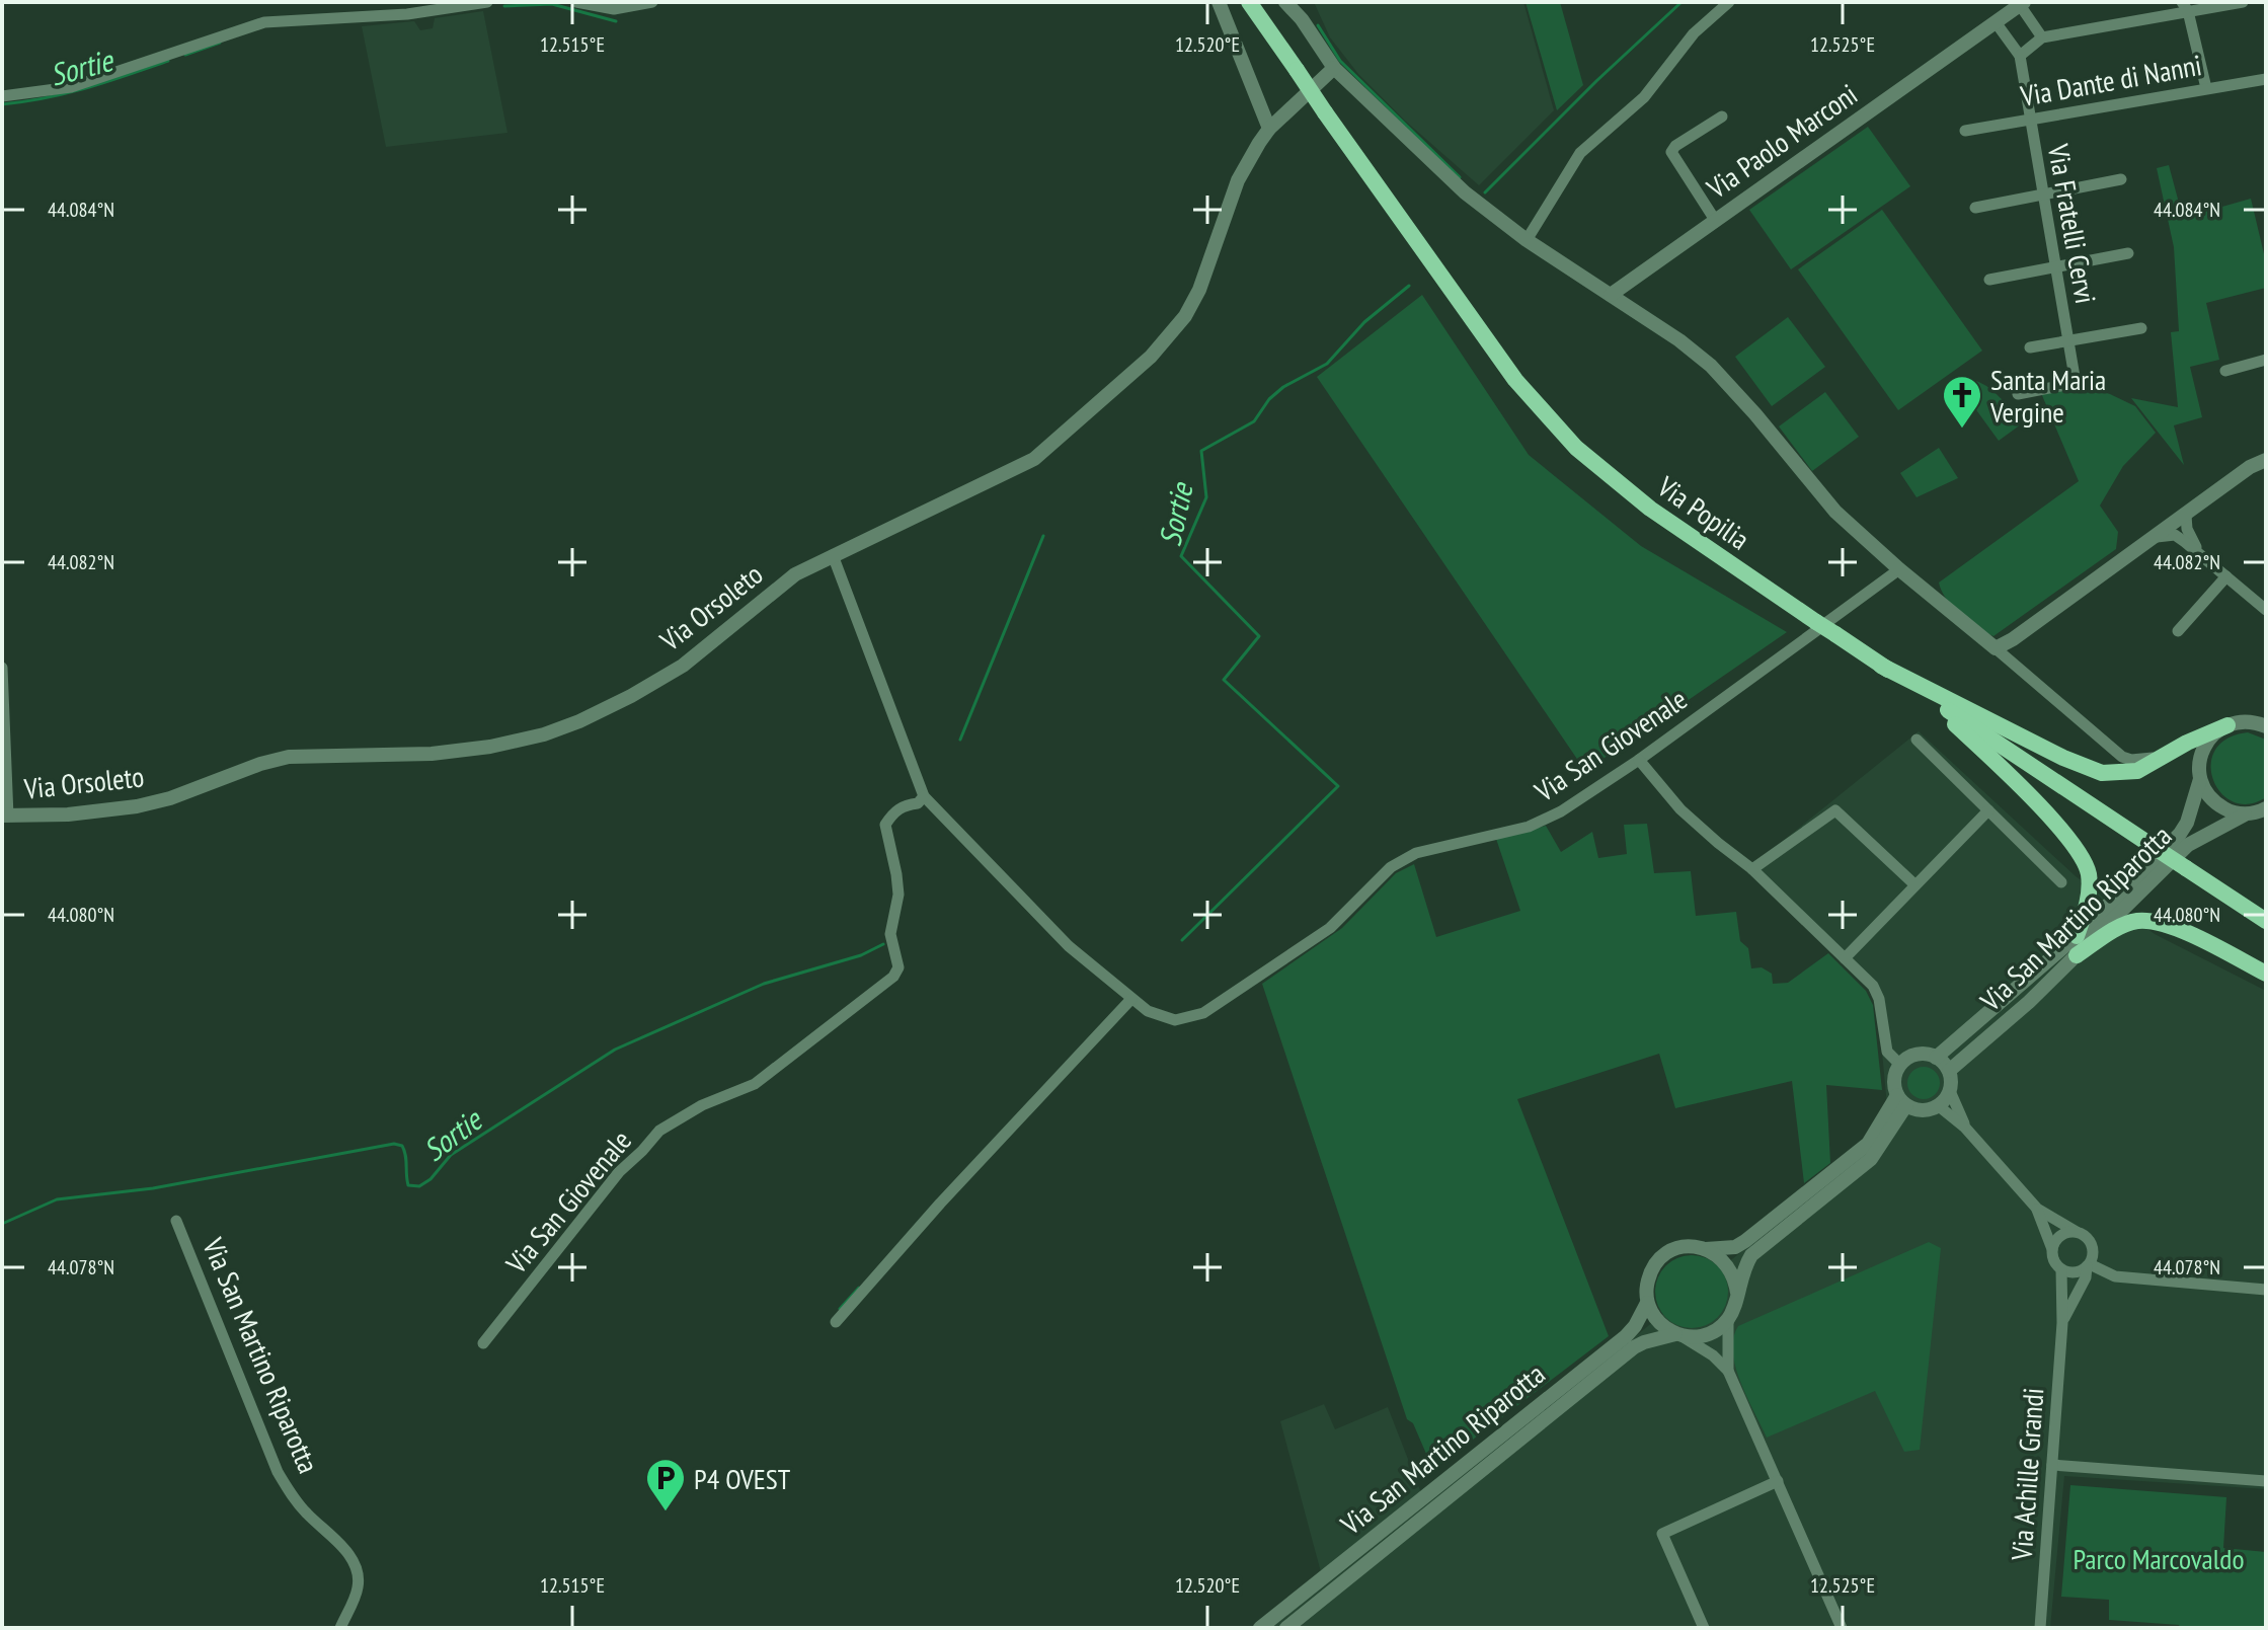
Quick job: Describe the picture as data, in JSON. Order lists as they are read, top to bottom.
{
  "streets": {
    "main road": ["Via Popilia"],
    "street": [
      "Via Dante di Nanni",
      "Via Paolo Marconi",
      "Via Fratelli Cervi",
      "Via Orsoleto",
      "Via San Giovenale",
      "Via San Martino Riparotta",
      "Via Achille Grandi"
    ]
  },
  "crossings": [
    ["Via Dante di Nanni", "Via Fratelli Cervi"],
    ["Via Paolo Marconi", "Via Fratelli Cervi"],
    ["Via Popilia", "Via San Giovenale"],
    ["Via Orsoleto", "Via San Giovenale"],
    ["Via San Martino Riparotta", "Via Achille Grandi"]
  ],
  "water": ["Sortie"],
  "parks": ["Parco Marcovaldo"],
  "places": {
    "church": ["Santa Maria Vergine"],
    "parking": ["P4 OVEST"]
  },
  "coordinates": [
    "12.515°E",
    "12.520°E",
    "12.525°E",
    "44.084°N",
    "44.082°N",
    "44.080°N",
    "44.078°N"
  ]
}
